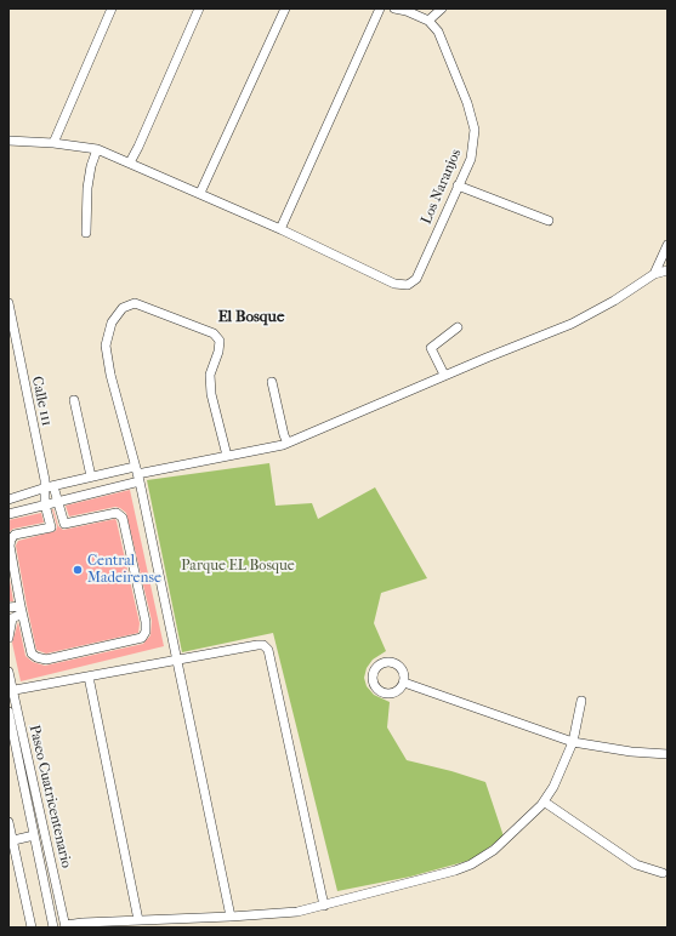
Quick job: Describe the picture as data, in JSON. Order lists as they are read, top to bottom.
{
  "streets": {
    "street": ["Los Naranjos", "Calle 111", "Paseo Cuatricentenario"]
  },
  "districts": ["El Bosque"],
  "parks": ["Parque EL Bosque"],
  "places": ["Central Madeirense"]
}
